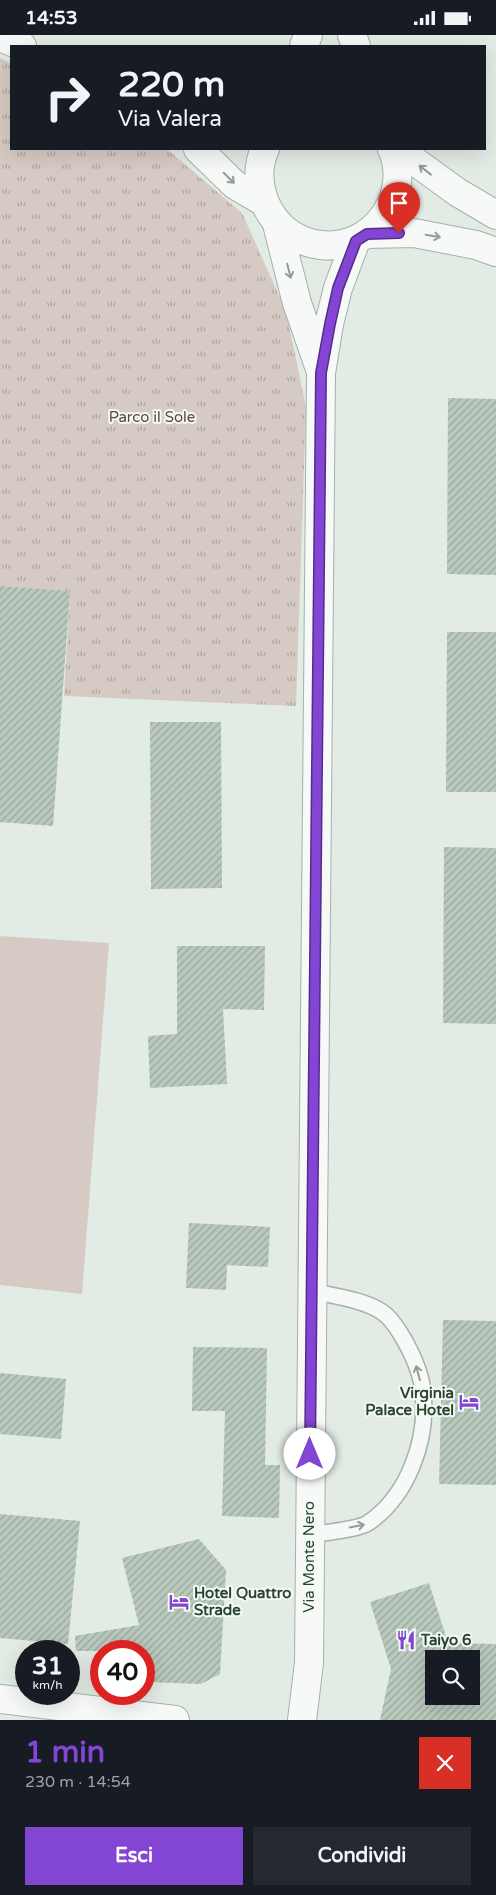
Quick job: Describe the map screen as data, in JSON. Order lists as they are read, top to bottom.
{
  "streets": {
    "street": ["Via Monte Nero"]
  },
  "parks": ["Parco il Sole"],
  "places": {
    "hotel": ["Virginia Palace Hotel", "Hotel Quattro Strade"],
    "restaurant": ["Taiyo 6"]
  },
  "page": {
    "status": "14:53",
    "turn": ["220 m", "Via Valera"],
    "speed": "31 km/h",
    "limit": "40",
    "heading": ["1 min", "230 m · 14:54"],
    "buttons": ["Esci", "Condividi"]
  }
}
